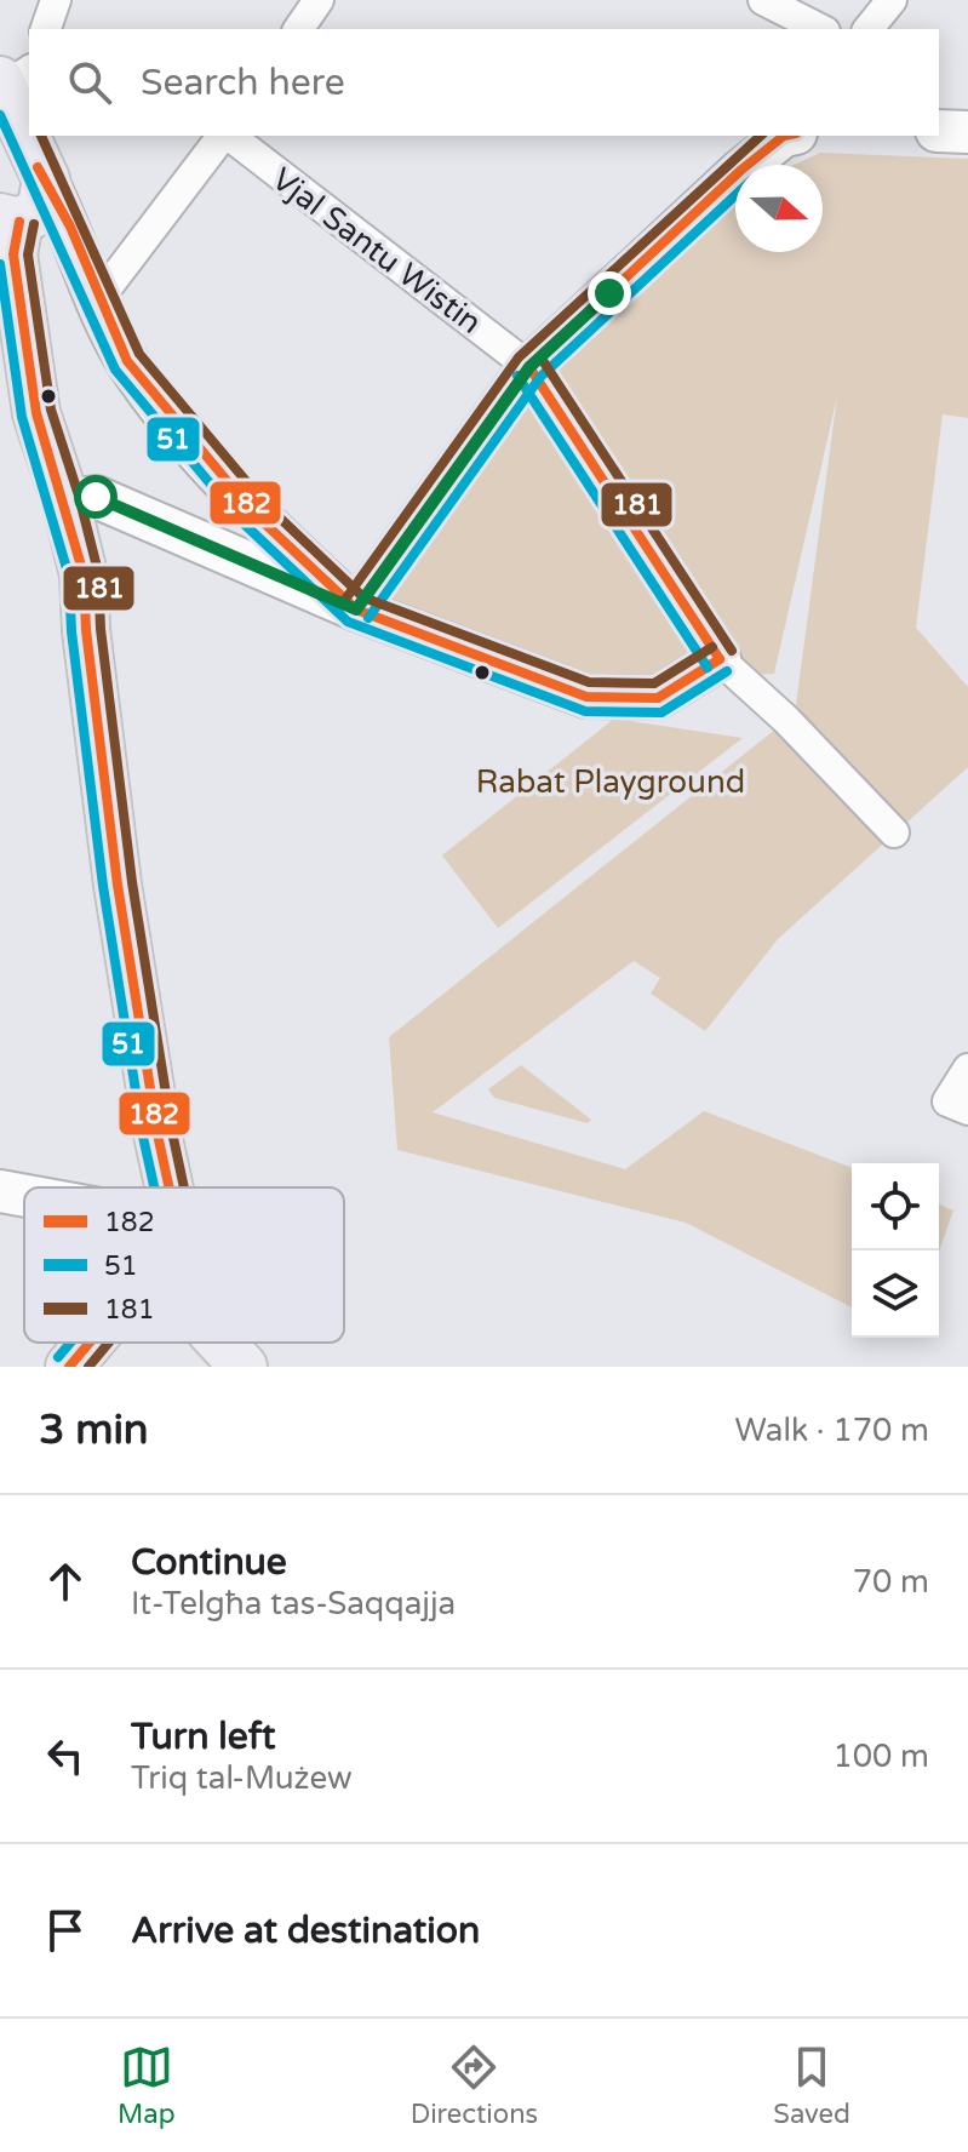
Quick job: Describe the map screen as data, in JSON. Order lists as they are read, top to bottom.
{
  "streets": {
    "street": ["Vjal Santu Wistin"]
  },
  "parks": ["Rabat Playground"],
  "lines": ["transit line 51", "transit line 182", "transit line 181"],
  "legend": ["182", "51", "181"],
  "north": "right",
  "page": {
    "search": "Search here",
    "heading": ["3 min", "Walk · 170 m"],
    "list": [
      ["Continue", "It-Telgħa tas-Saqqajja", "70 m"],
      ["Turn left", "Triq tal-Mużew", "100 m"],
      "Arrive at destination"
    ],
    "nav": ["Map", "Directions", "Saved"]
  }
}
